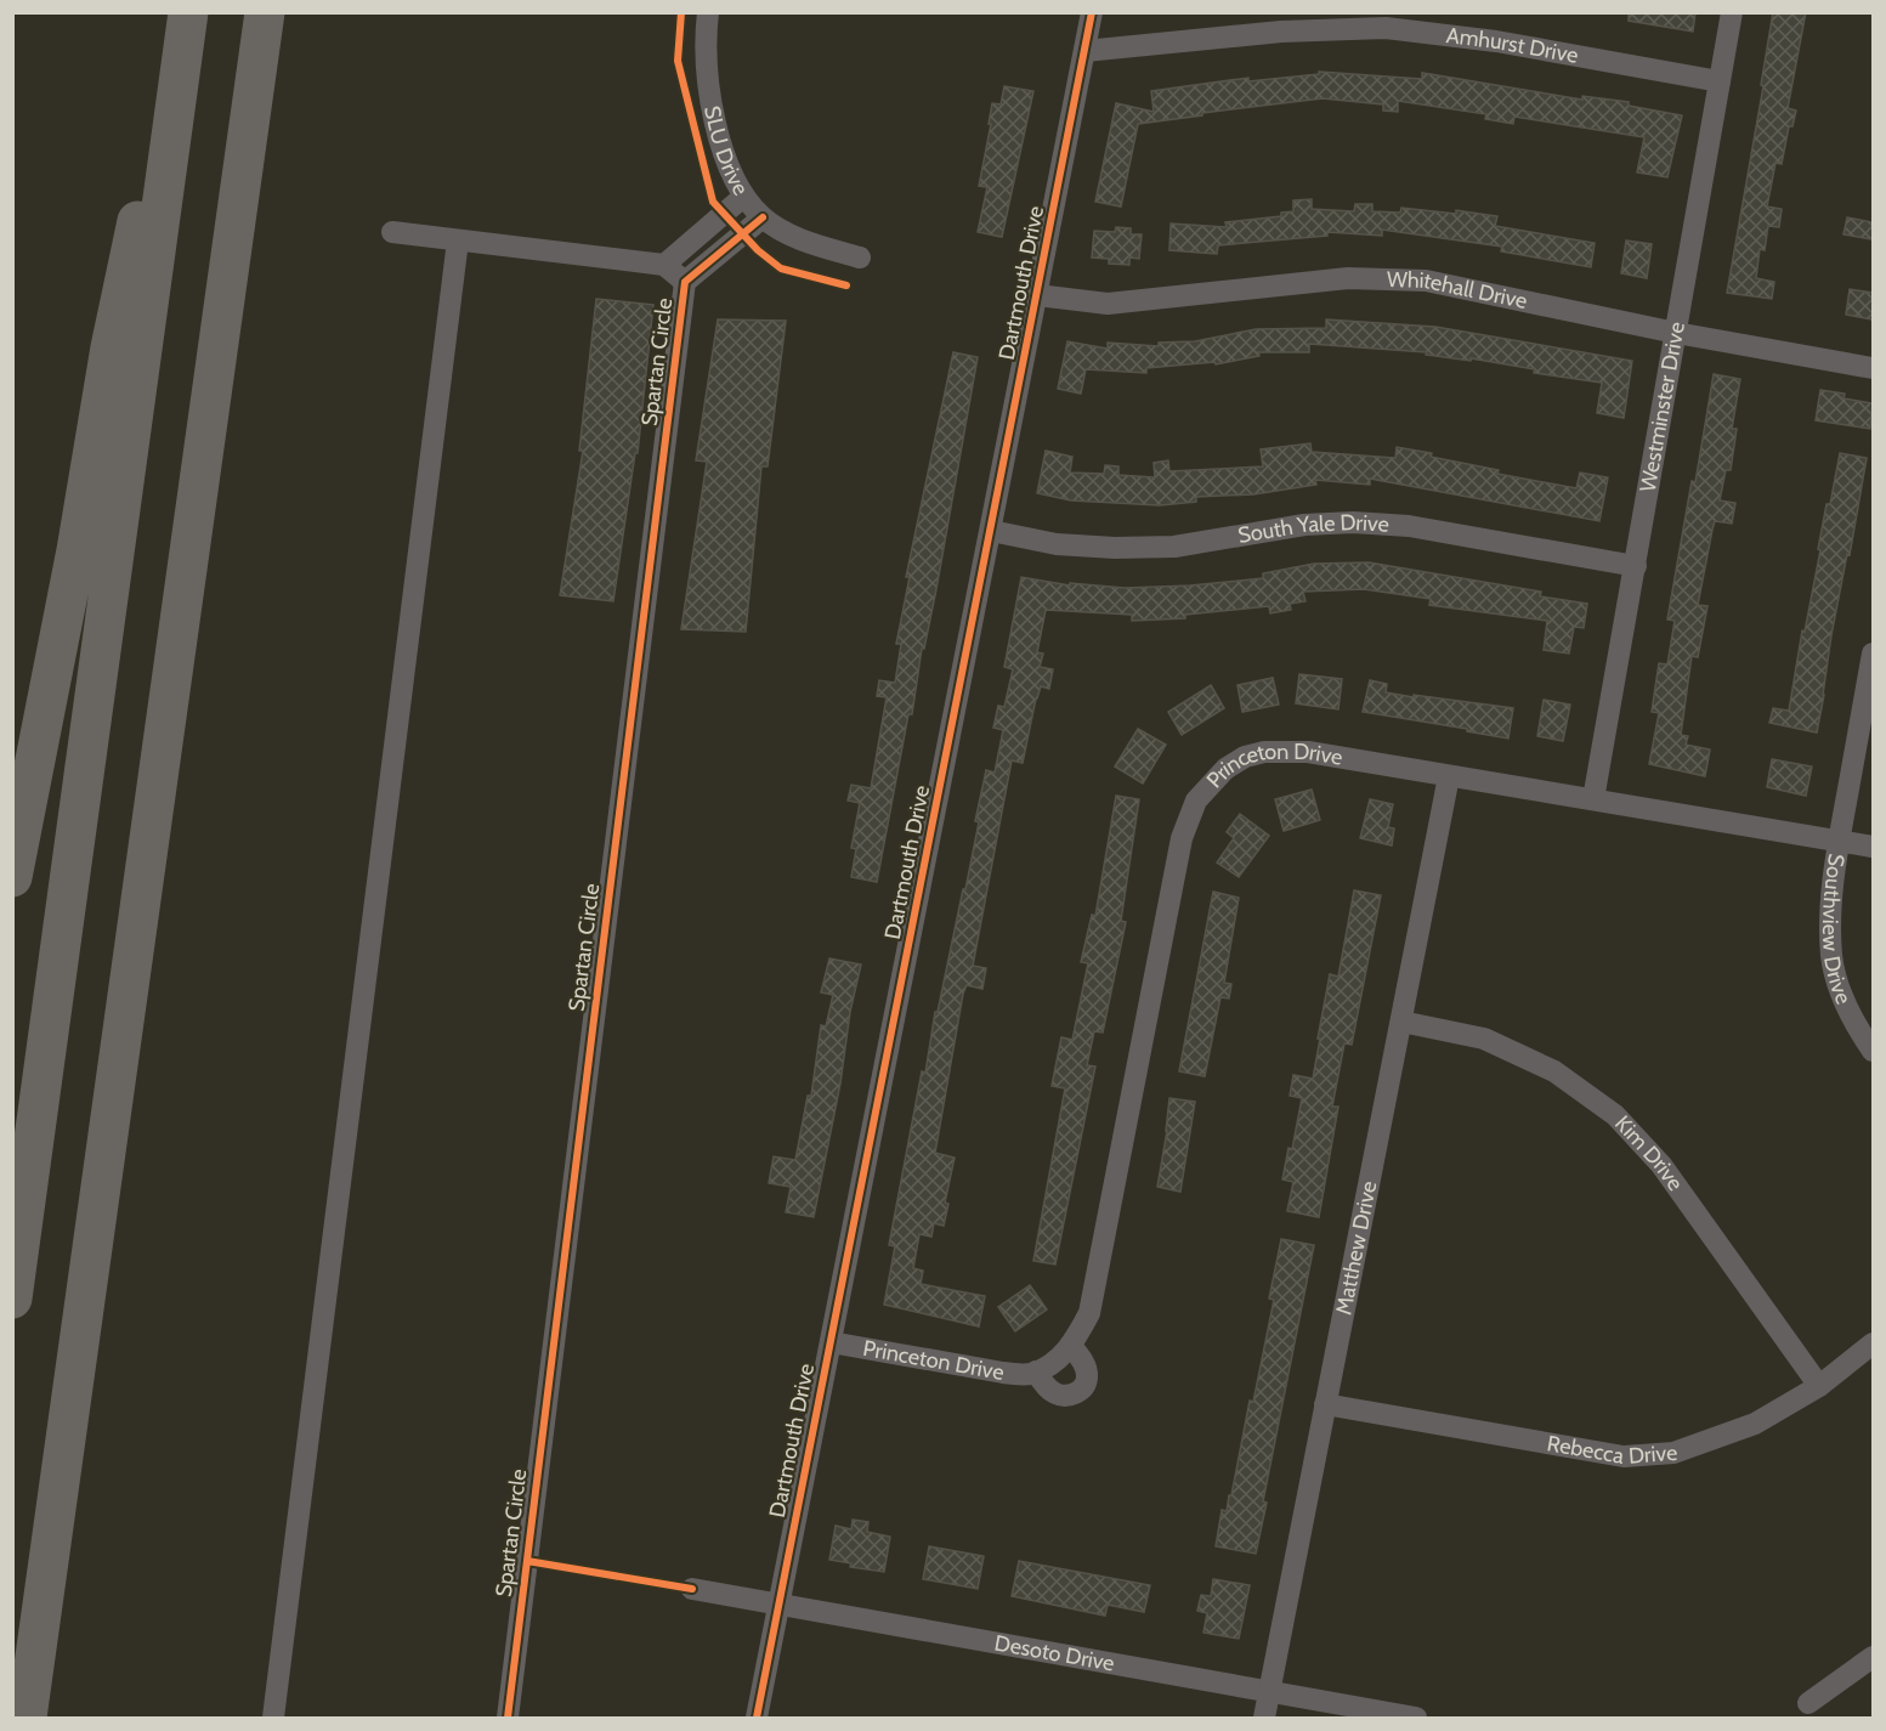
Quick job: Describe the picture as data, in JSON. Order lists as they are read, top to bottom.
{
  "streets": {
    "street": [
      "Amhurst Drive",
      "SLU Drive",
      "Dartmouth Drive",
      "Whitehall Drive",
      "Spartan Circle",
      "Westminster Drive",
      "South Yale Drive",
      "Princeton Drive",
      "Southview Drive",
      "Kim Drive",
      "Matthew Drive",
      "Rebecca Drive",
      "Desoto Drive"
    ]
  },
  "crossings": [
    ["Amhurst Drive", "Dartmouth Drive"],
    ["Amhurst Drive", "Westminster Drive"],
    ["SLU Drive", "Spartan Circle"],
    ["Dartmouth Drive", "Whitehall Drive"],
    ["Dartmouth Drive", "South Yale Drive"],
    ["Dartmouth Drive", "Princeton Drive"],
    ["Dartmouth Drive", "Desoto Drive"],
    ["Whitehall Drive", "Westminster Drive"],
    ["Westminster Drive", "South Yale Drive"],
    ["Westminster Drive", "Princeton Drive"],
    ["Princeton Drive", "Southview Drive"],
    ["Princeton Drive", "Matthew Drive"],
    ["Kim Drive", "Matthew Drive"],
    ["Kim Drive", "Rebecca Drive"],
    ["Matthew Drive", "Rebecca Drive"],
    ["Matthew Drive", "Desoto Drive"]
  ]
}
